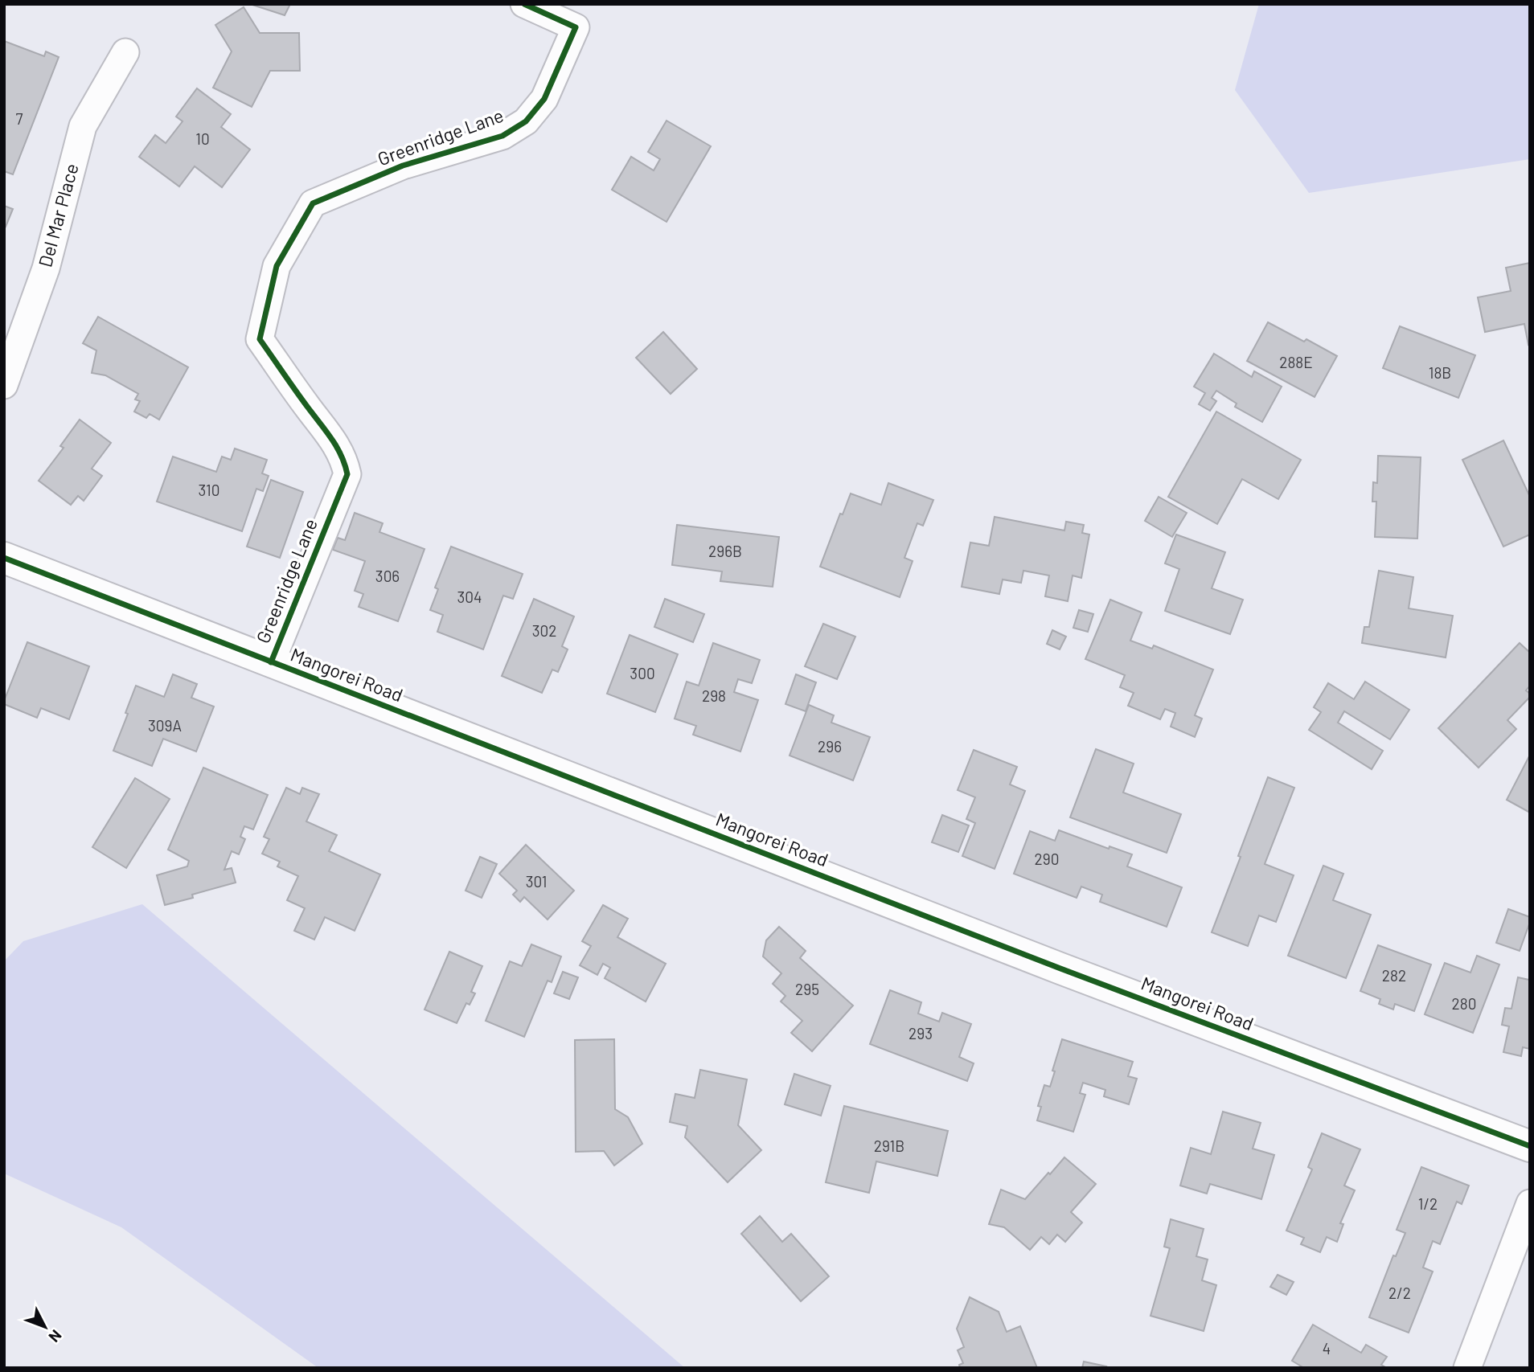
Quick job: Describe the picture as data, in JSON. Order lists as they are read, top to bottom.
{
  "streets": {
    "street": ["Greenridge Lane", "Del Mar Place", "Mangorei Road"]
  },
  "crossings": [
    ["Greenridge Lane", "Mangorei Road"]
  ],
  "house_numbers": [
    "7",
    "10",
    "288E",
    "18B",
    "310",
    "296B",
    "306",
    "304",
    "302",
    "300",
    "298",
    "309A",
    "296",
    "290",
    "301",
    "282",
    "295",
    "280",
    "293",
    "291B",
    "1/2",
    "2/2",
    "4"
  ],
  "north": "bottom right"
}
